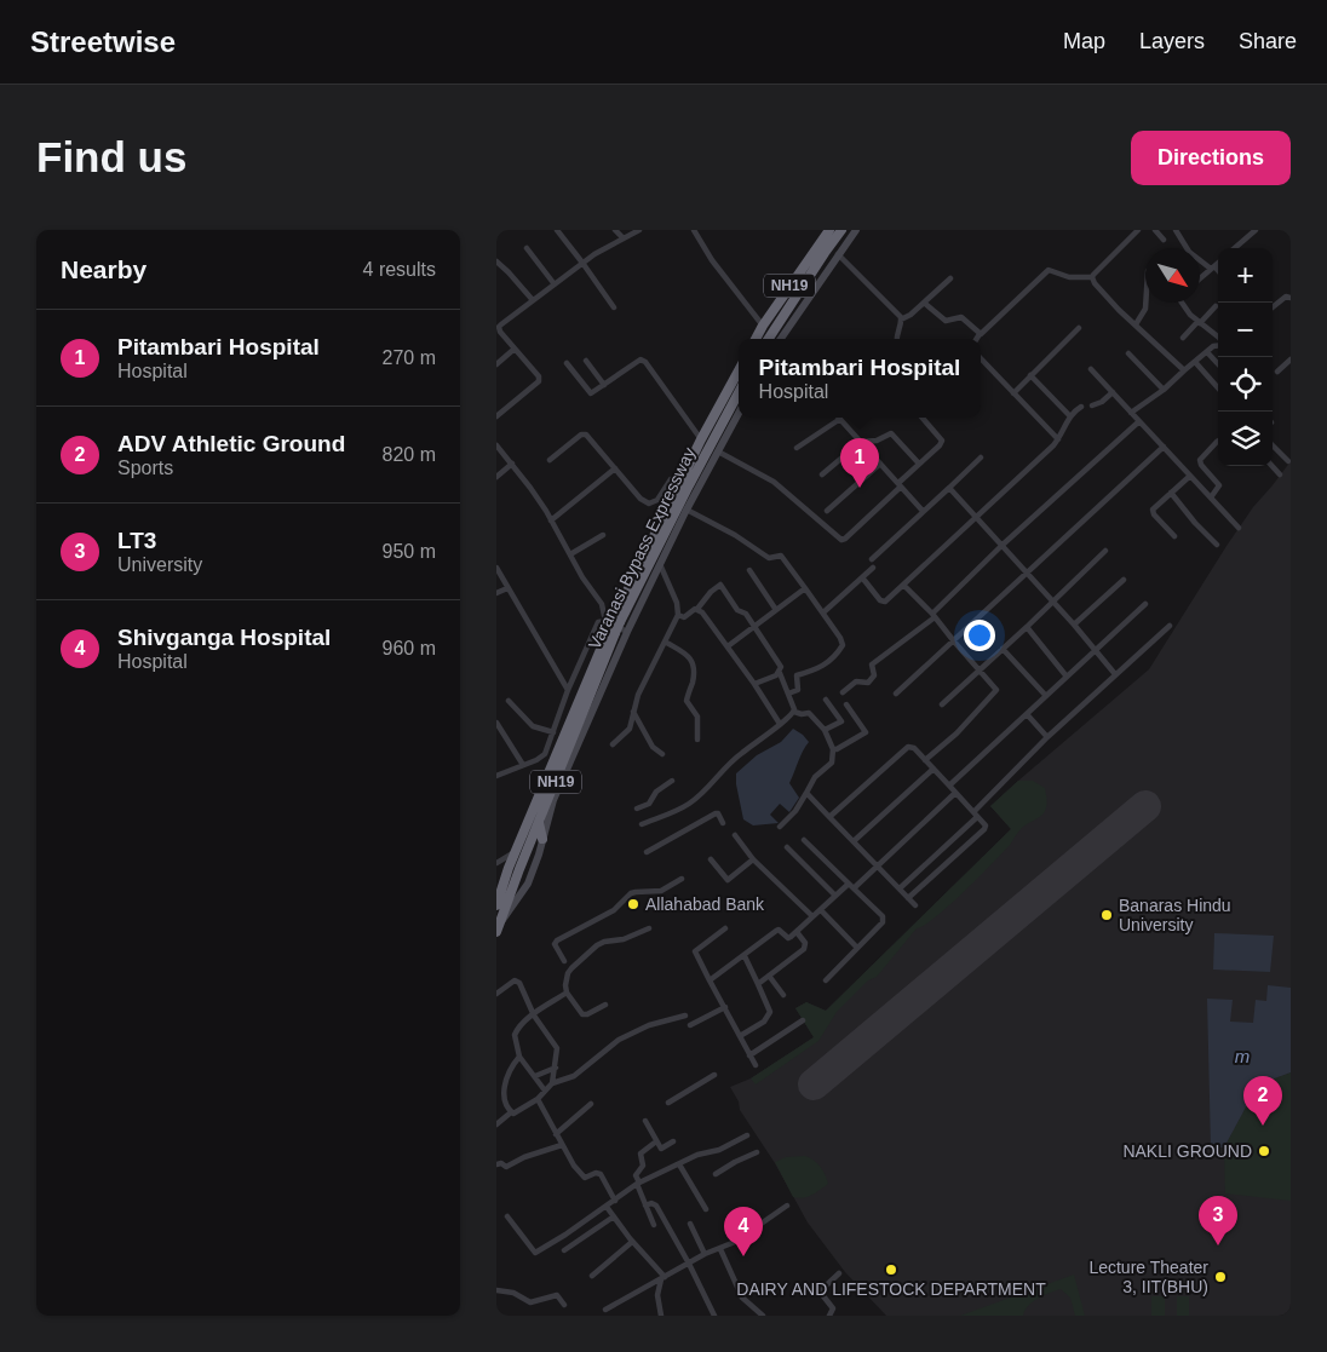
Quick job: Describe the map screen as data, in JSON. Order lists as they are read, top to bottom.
{
  "streets": {
    "highway": ["NH19", "Varanasi Bypass Expressway"]
  },
  "water": ["m"],
  "places": [
    "Allahabad Bank",
    "Banaras Hindu University",
    "NAKLI GROUND",
    "DAIRY AND LIFESTOCK DEPARTMENT",
    "Lecture Theater 3, IIT(BHU)"
  ],
  "north": "bottom right",
  "page": {
    "header": "Streetwise",
    "nav": ["Map", "Layers", "Share"],
    "buttons": "Directions",
    "title": "Find us",
    "heading": ["Nearby", "4 results"],
    "map_buttons": ["+", "−"],
    "list": [
      {
        "mark": "1",
        "name": "Pitambari Hospital",
        "note": "Hospital",
        "value": "270 m"
      },
      {
        "mark": "2",
        "name": "ADV Athletic Ground",
        "note": "Sports",
        "value": "820 m"
      },
      {
        "mark": "3",
        "name": "LT3",
        "note": "University",
        "value": "950 m"
      },
      {
        "mark": "4",
        "name": "Shivganga Hospital",
        "note": "Hospital",
        "value": "960 m"
      }
    ],
    "popup": ["Pitambari Hospital", "Hospital"],
    "pins": [
      "1",
      "2",
      "3",
      "4"
    ]
  }
}
